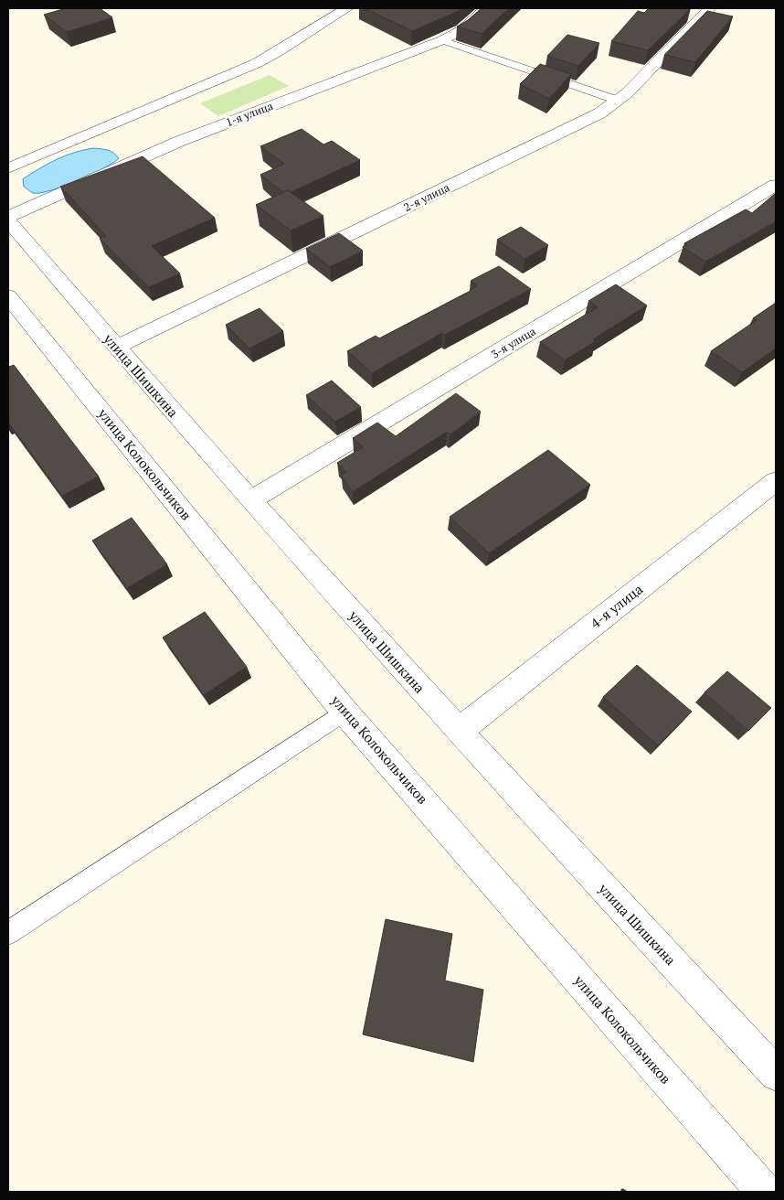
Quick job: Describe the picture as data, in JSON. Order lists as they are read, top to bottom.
{
  "streets": {
    "street": [
      "1-я улица",
      "2-я улица",
      "3-я улица",
      "улица Шишкина",
      "улица Колокольчиков",
      "4-я улица"
    ]
  },
  "crossings": [
    ["2-я улица", "улица Шишкина"],
    ["3-я улица", "улица Шишкина"],
    ["улица Шишкина", "4-я улица"]
  ]
}
